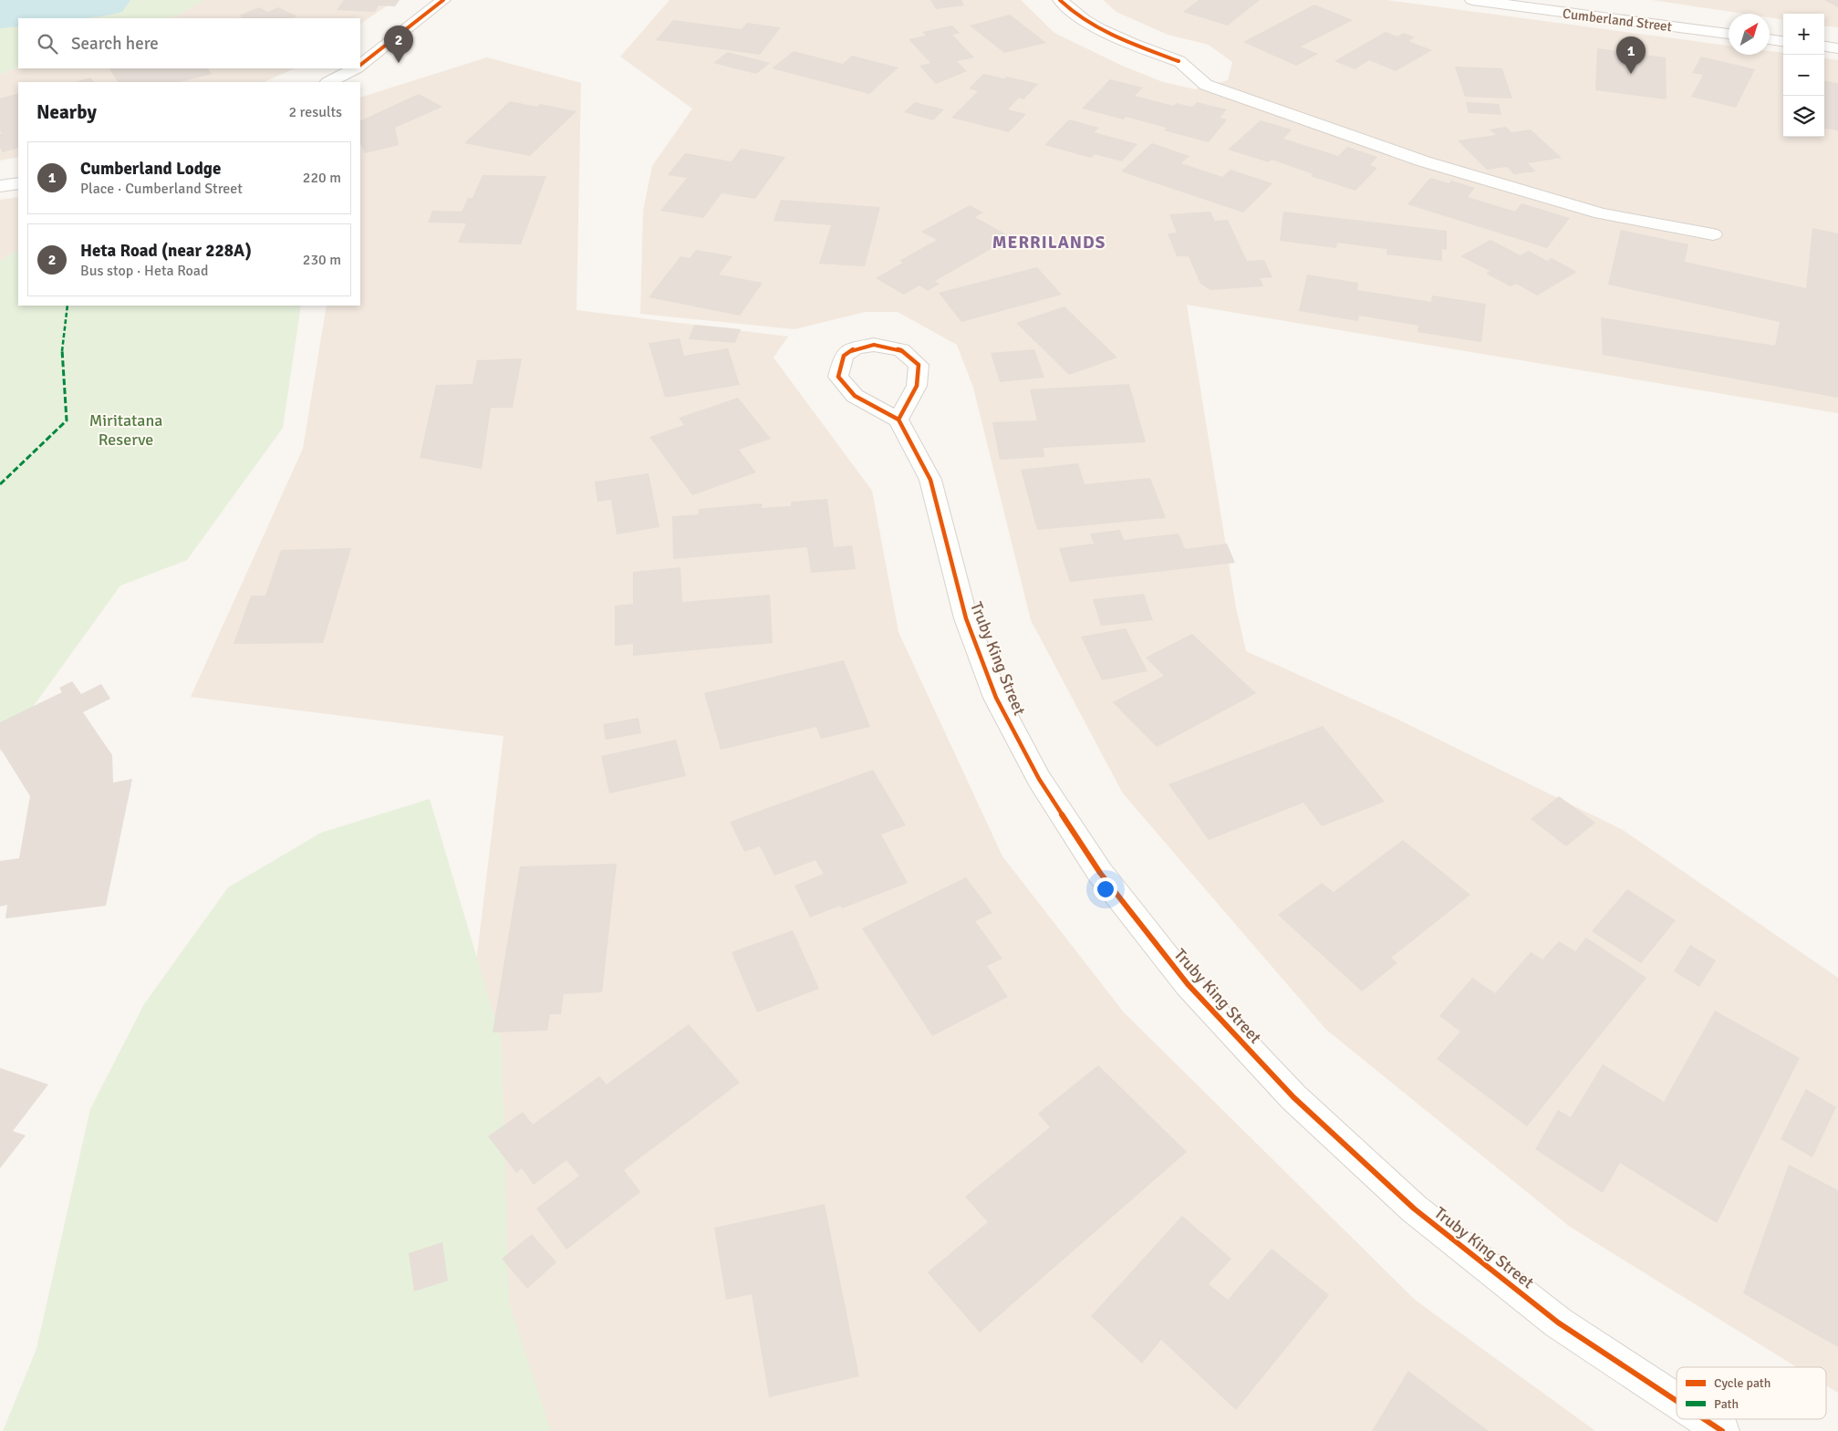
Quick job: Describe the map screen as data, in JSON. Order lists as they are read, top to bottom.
{
  "streets": {
    "street": ["Cumberland Street", "Truby King Street"]
  },
  "districts": ["MERRILANDS"],
  "parks": ["Miritatana Reserve"],
  "legend": ["Cycle path", "Path"],
  "north": "top right",
  "page": {
    "map_buttons": ["+", "−"],
    "search": "Search here",
    "pins": ["2", "1"],
    "heading": ["Nearby", "2 results"],
    "list": [
      {
        "mark": "1",
        "name": "Cumberland Lodge",
        "note": "Place · Cumberland Street",
        "value": "220 m"
      },
      {
        "mark": "2",
        "name": "Heta Road (near 228A)",
        "note": "Bus stop · Heta Road",
        "value": "230 m"
      }
    ]
  }
}
